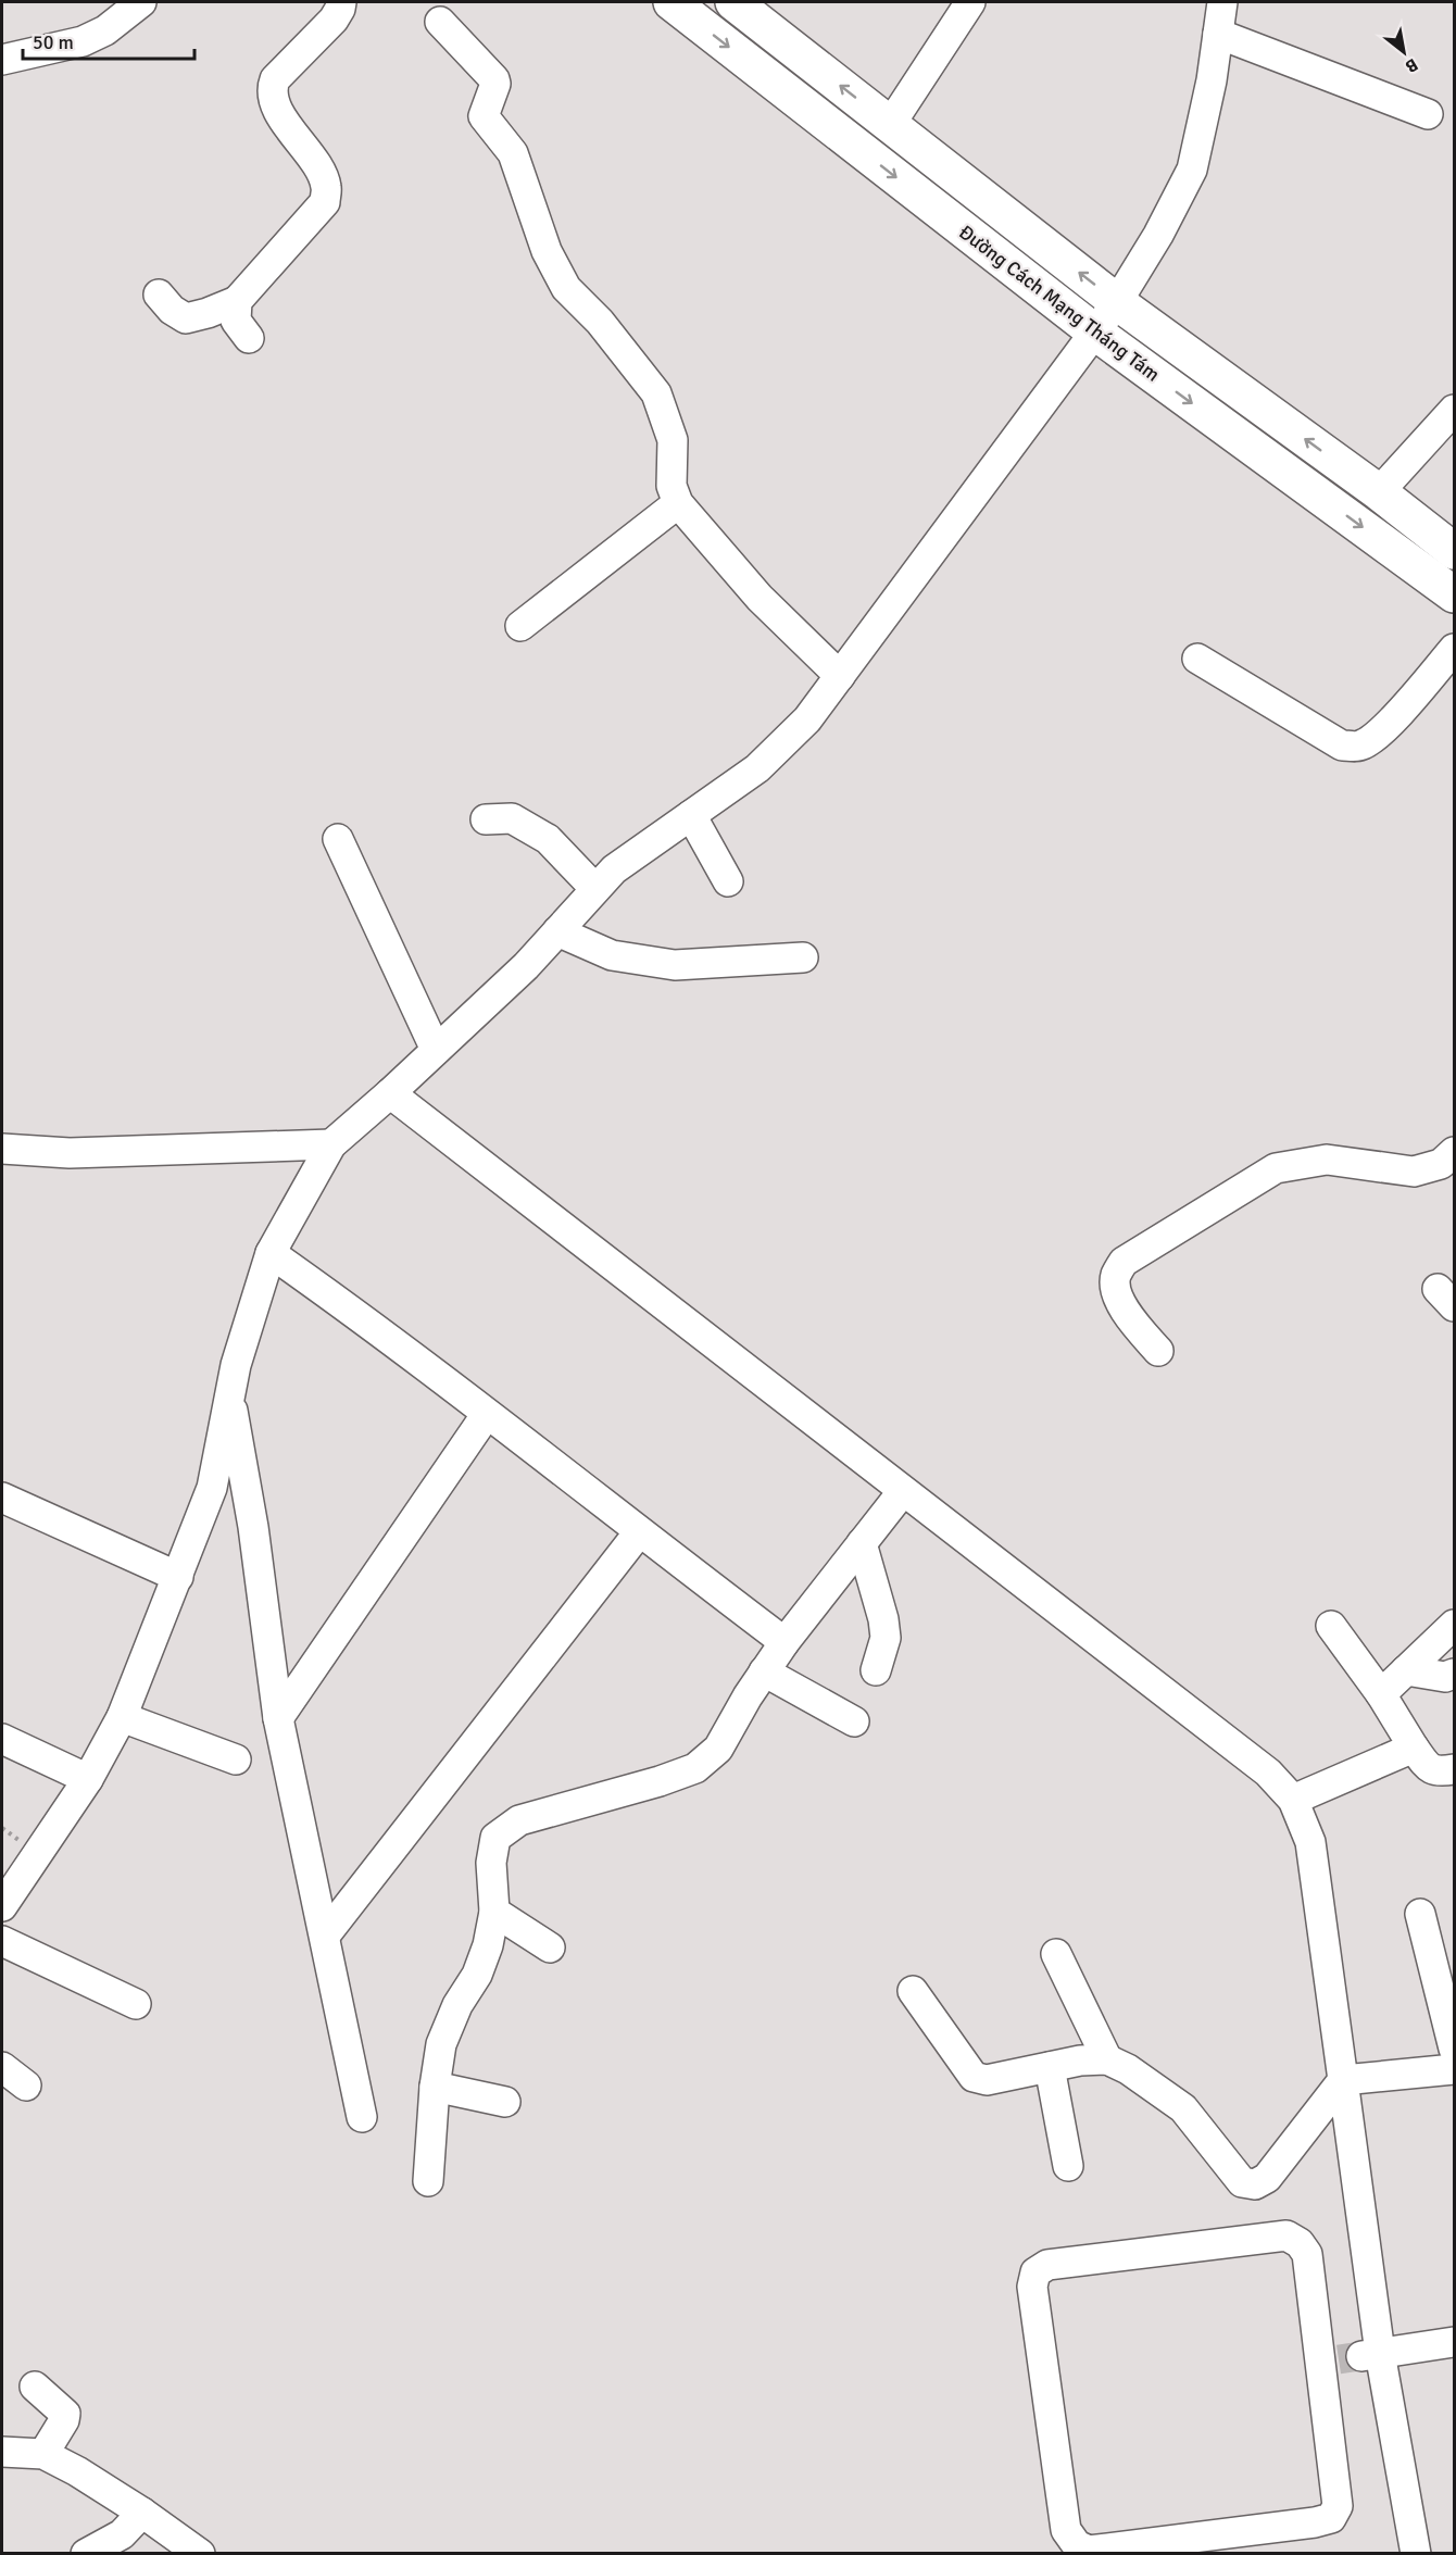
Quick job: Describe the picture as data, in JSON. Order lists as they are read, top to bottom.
{
  "streets": {
    "main road": ["Đường Cách Mạng Tháng Tám"]
  },
  "scale_bar": "50 m",
  "north": "bottom right"
}
